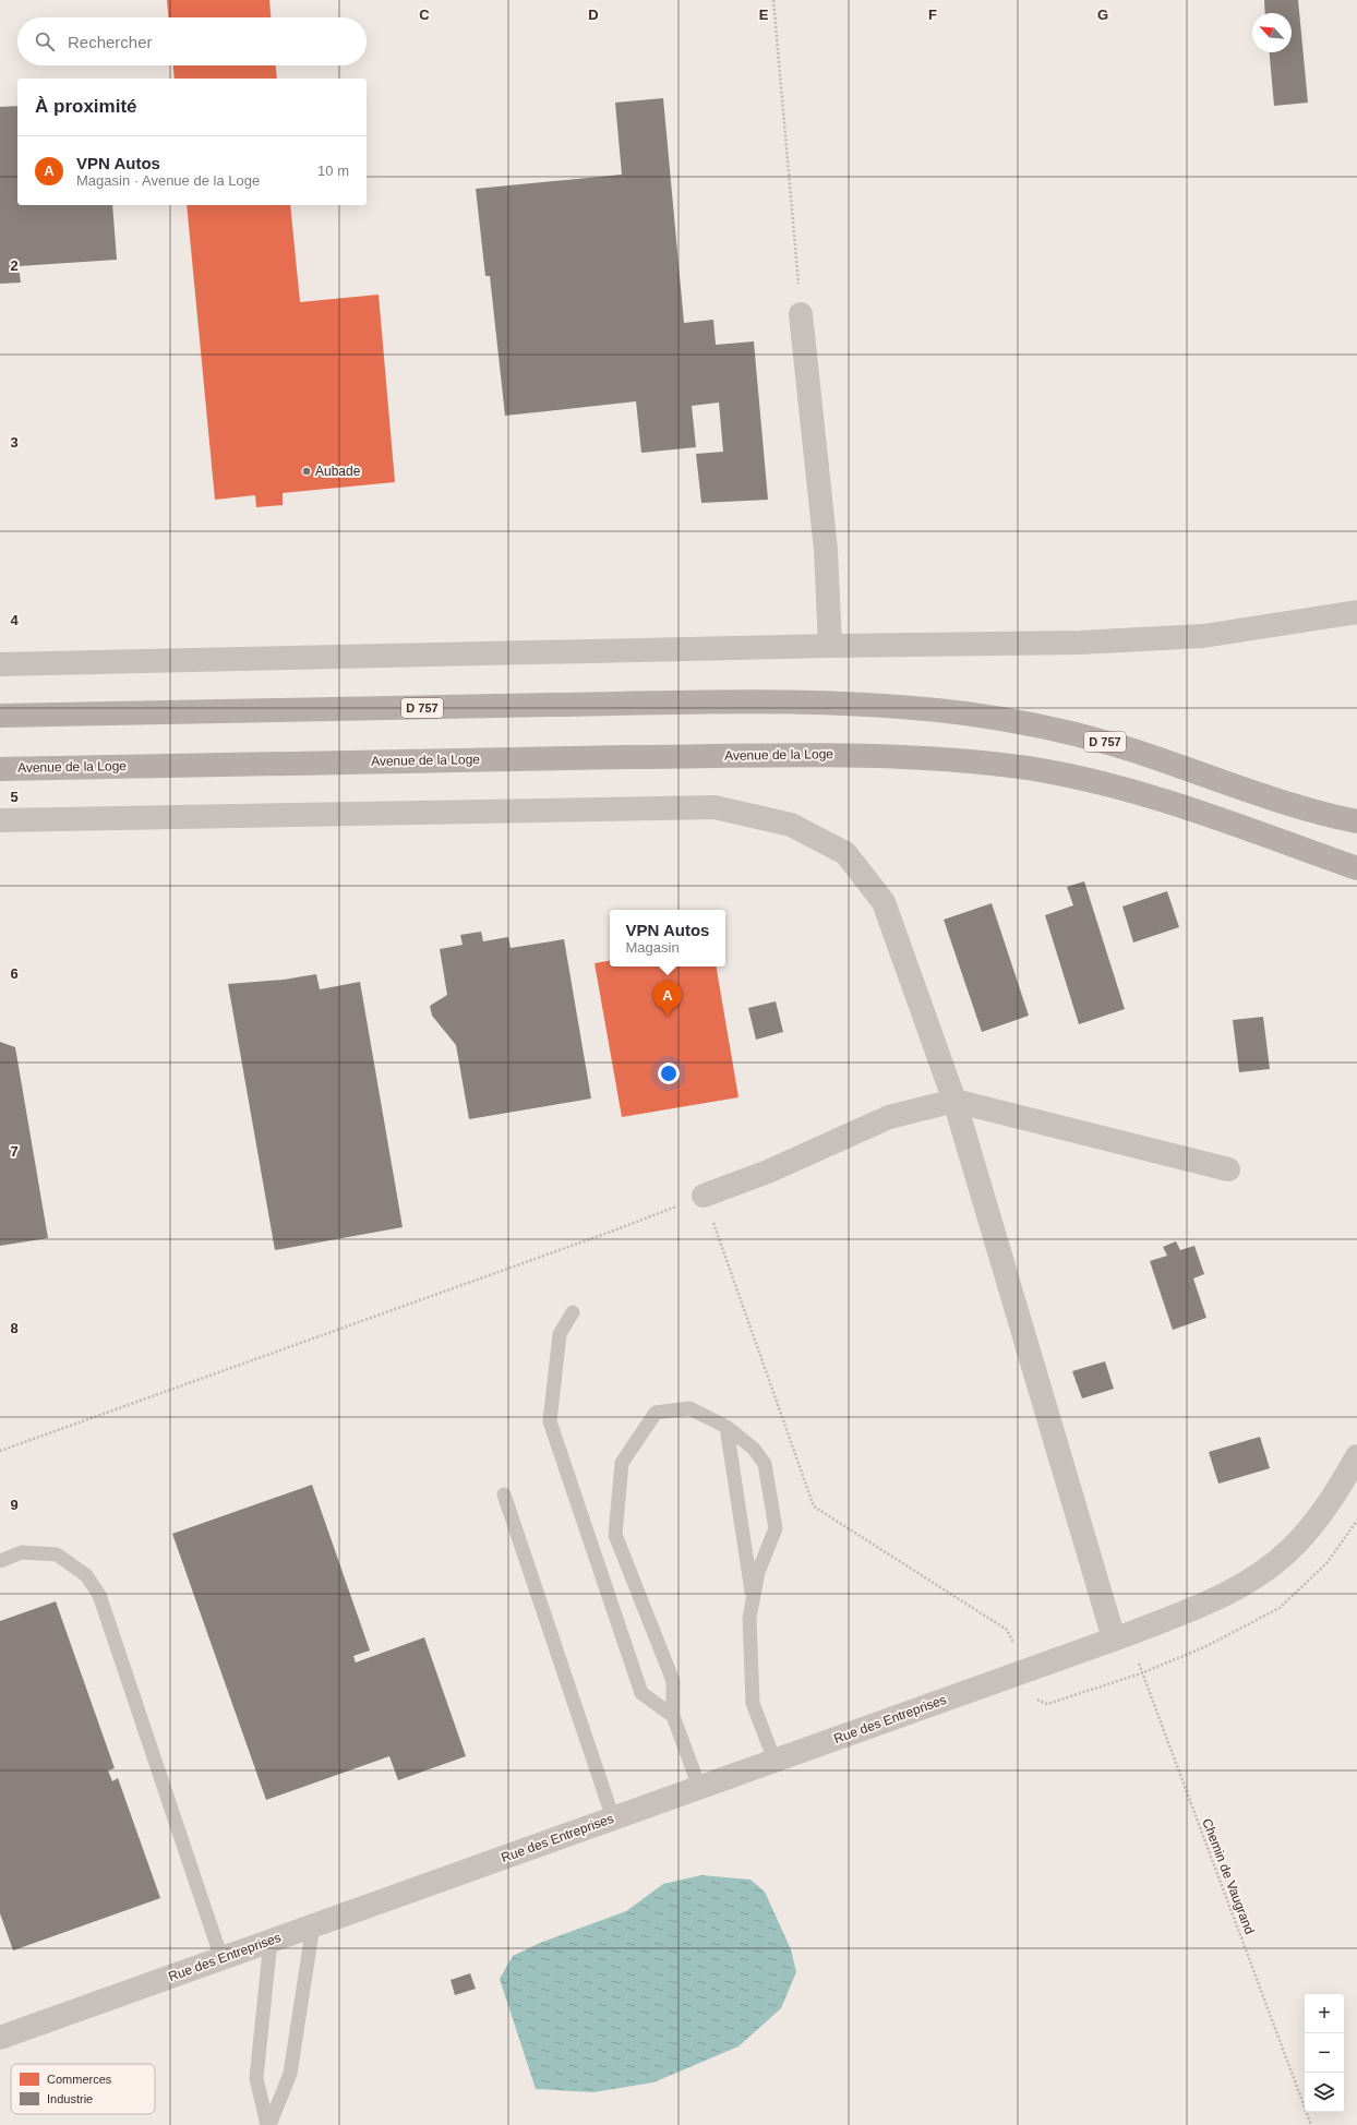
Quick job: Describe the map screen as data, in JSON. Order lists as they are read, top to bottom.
{
  "streets": {
    "main road": ["D 757", "Avenue de la Loge"],
    "street": ["Rue des Entreprises"],
    "path": ["Chemin de Vaugrand"]
  },
  "crossings": [
    ["Rue des Entreprises", "Chemin de Vaugrand"]
  ],
  "places": ["Aubade"],
  "legend": ["Commerces", "Industrie"],
  "north": "top left",
  "page": {
    "search": "Rechercher",
    "heading": "À proximité",
    "list": [
      {
        "mark": "A",
        "name": "VPN Autos",
        "note": "Magasin · Avenue de la Loge",
        "value": "10 m"
      }
    ],
    "popup": ["VPN Autos", "Magasin"],
    "pins": "A",
    "map_buttons": ["+", "−"]
  },
  "grid": {
    "columns": [
      "C",
      "D",
      "E",
      "F",
      "G"
    ],
    "rows": [
      "2",
      "3",
      "4",
      "5",
      "6",
      "7",
      "8",
      "9"
    ]
  }
}
